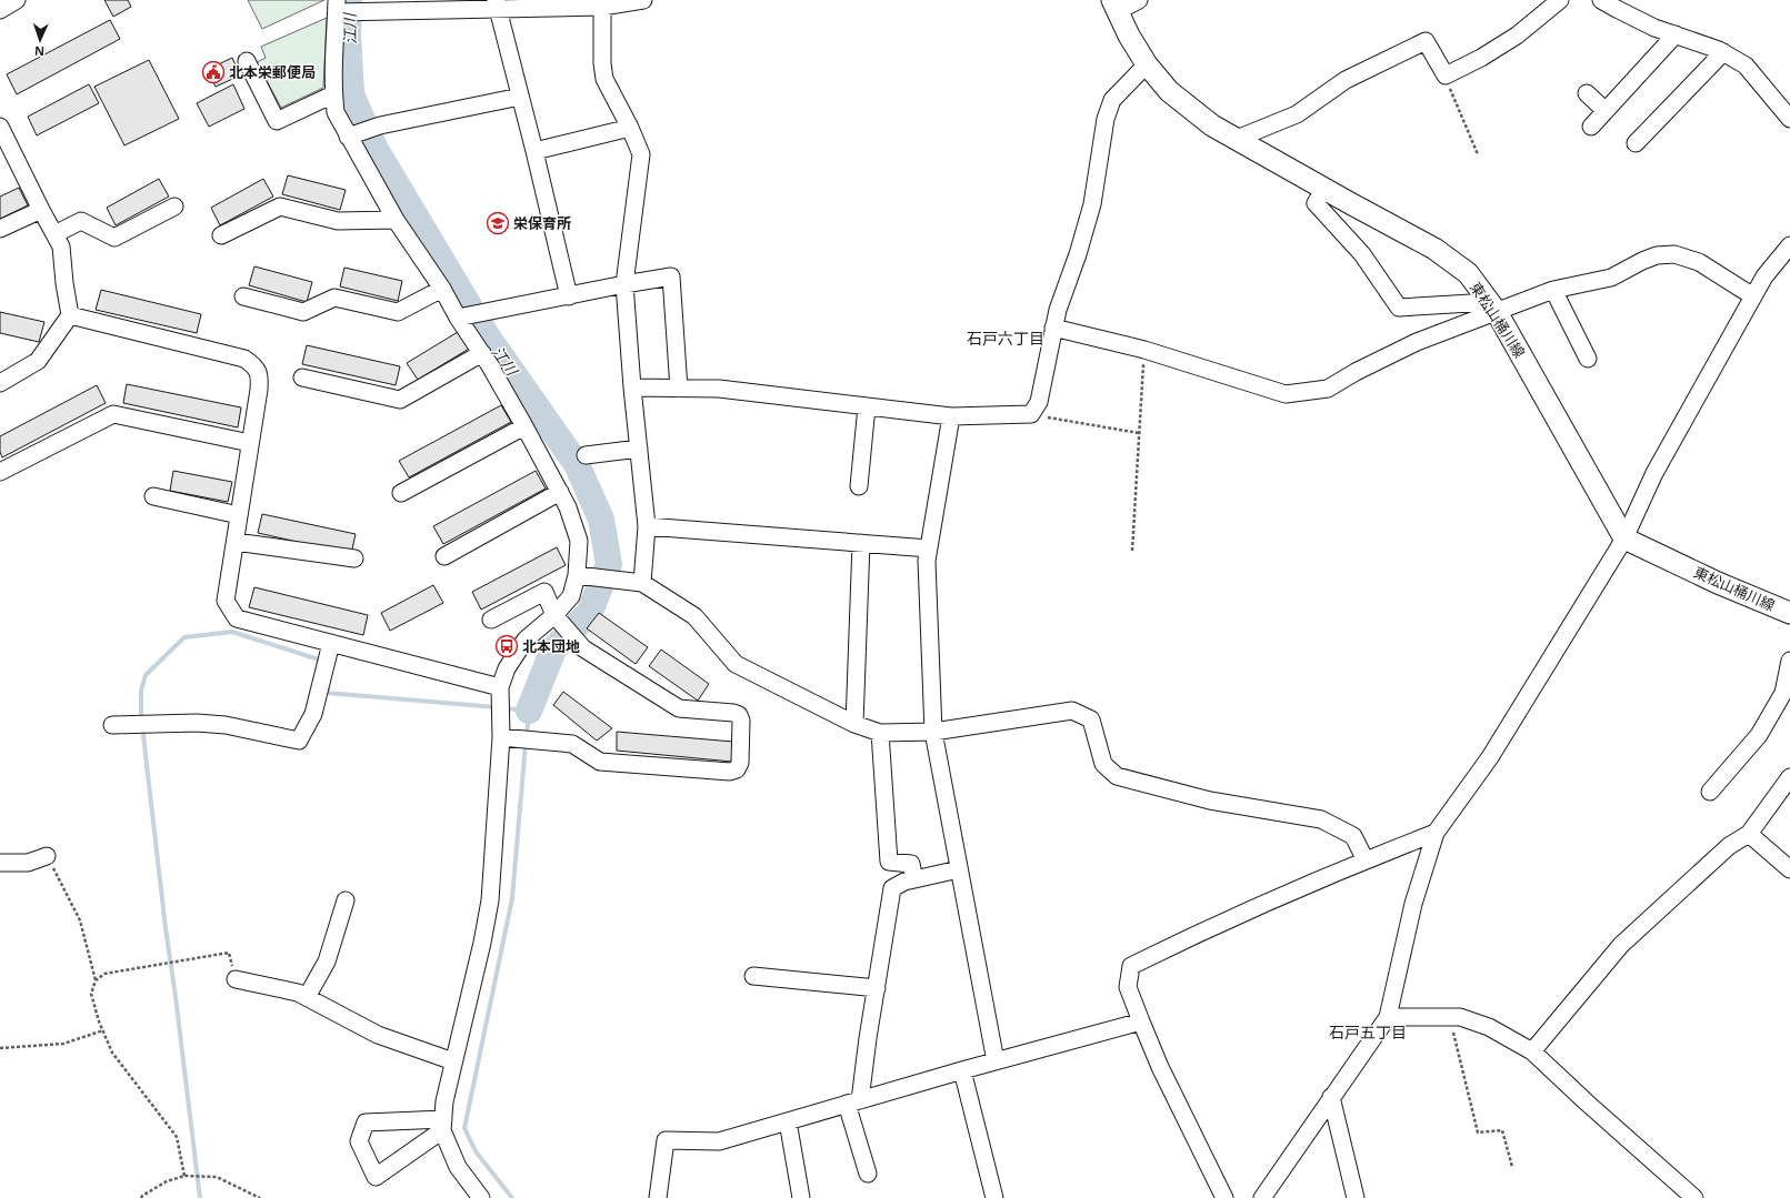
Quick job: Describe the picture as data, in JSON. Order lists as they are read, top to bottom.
{
  "streets": {
    "main road": ["東松山桶川線"]
  },
  "districts": ["石戸六丁目", "石戸五丁目"],
  "water": ["江川"],
  "places": {
    "public building": ["北本栄郵便局"],
    "school or university": ["栄保育所"],
    "bus stop": ["北本団地"]
  },
  "north": "bottom"
}
